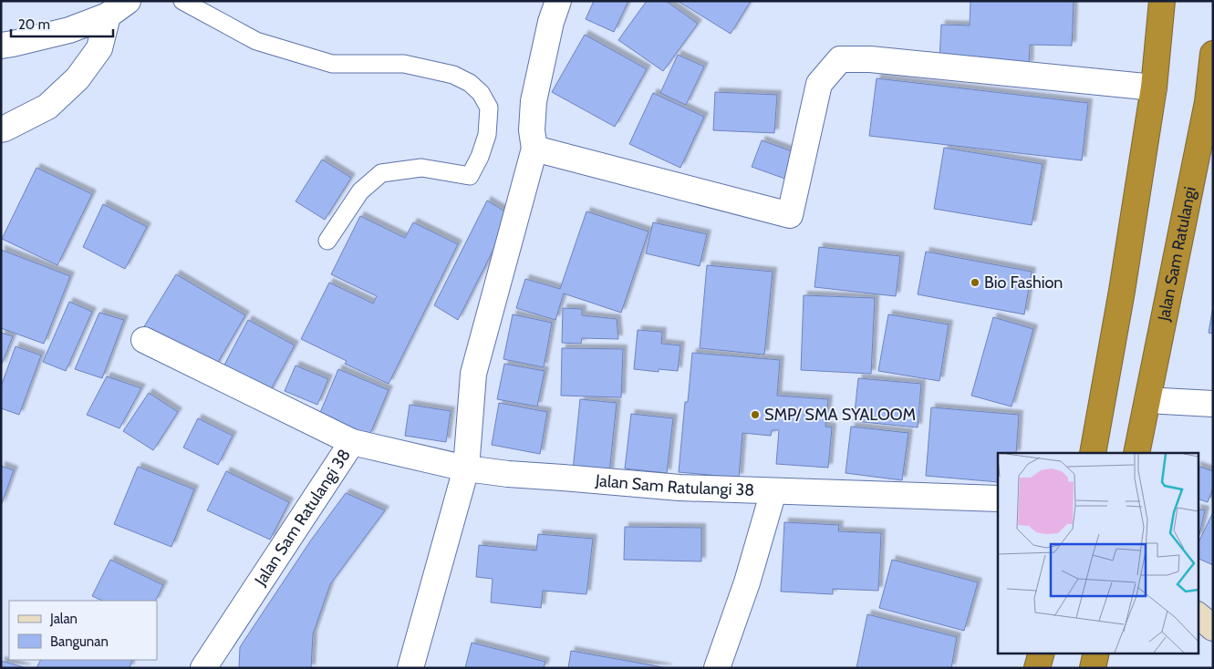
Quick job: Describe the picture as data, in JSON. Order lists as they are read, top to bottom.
{
  "streets": {
    "highway": ["Jalan Sam Ratulangi"],
    "street": ["Jalan Sam Ratulangi 38"]
  },
  "places": ["Bio Fashion", "SMP/ SMA SYALOOM"],
  "legend": ["Jalan", "Bangunan"],
  "scale_bar": "20 m"
}
